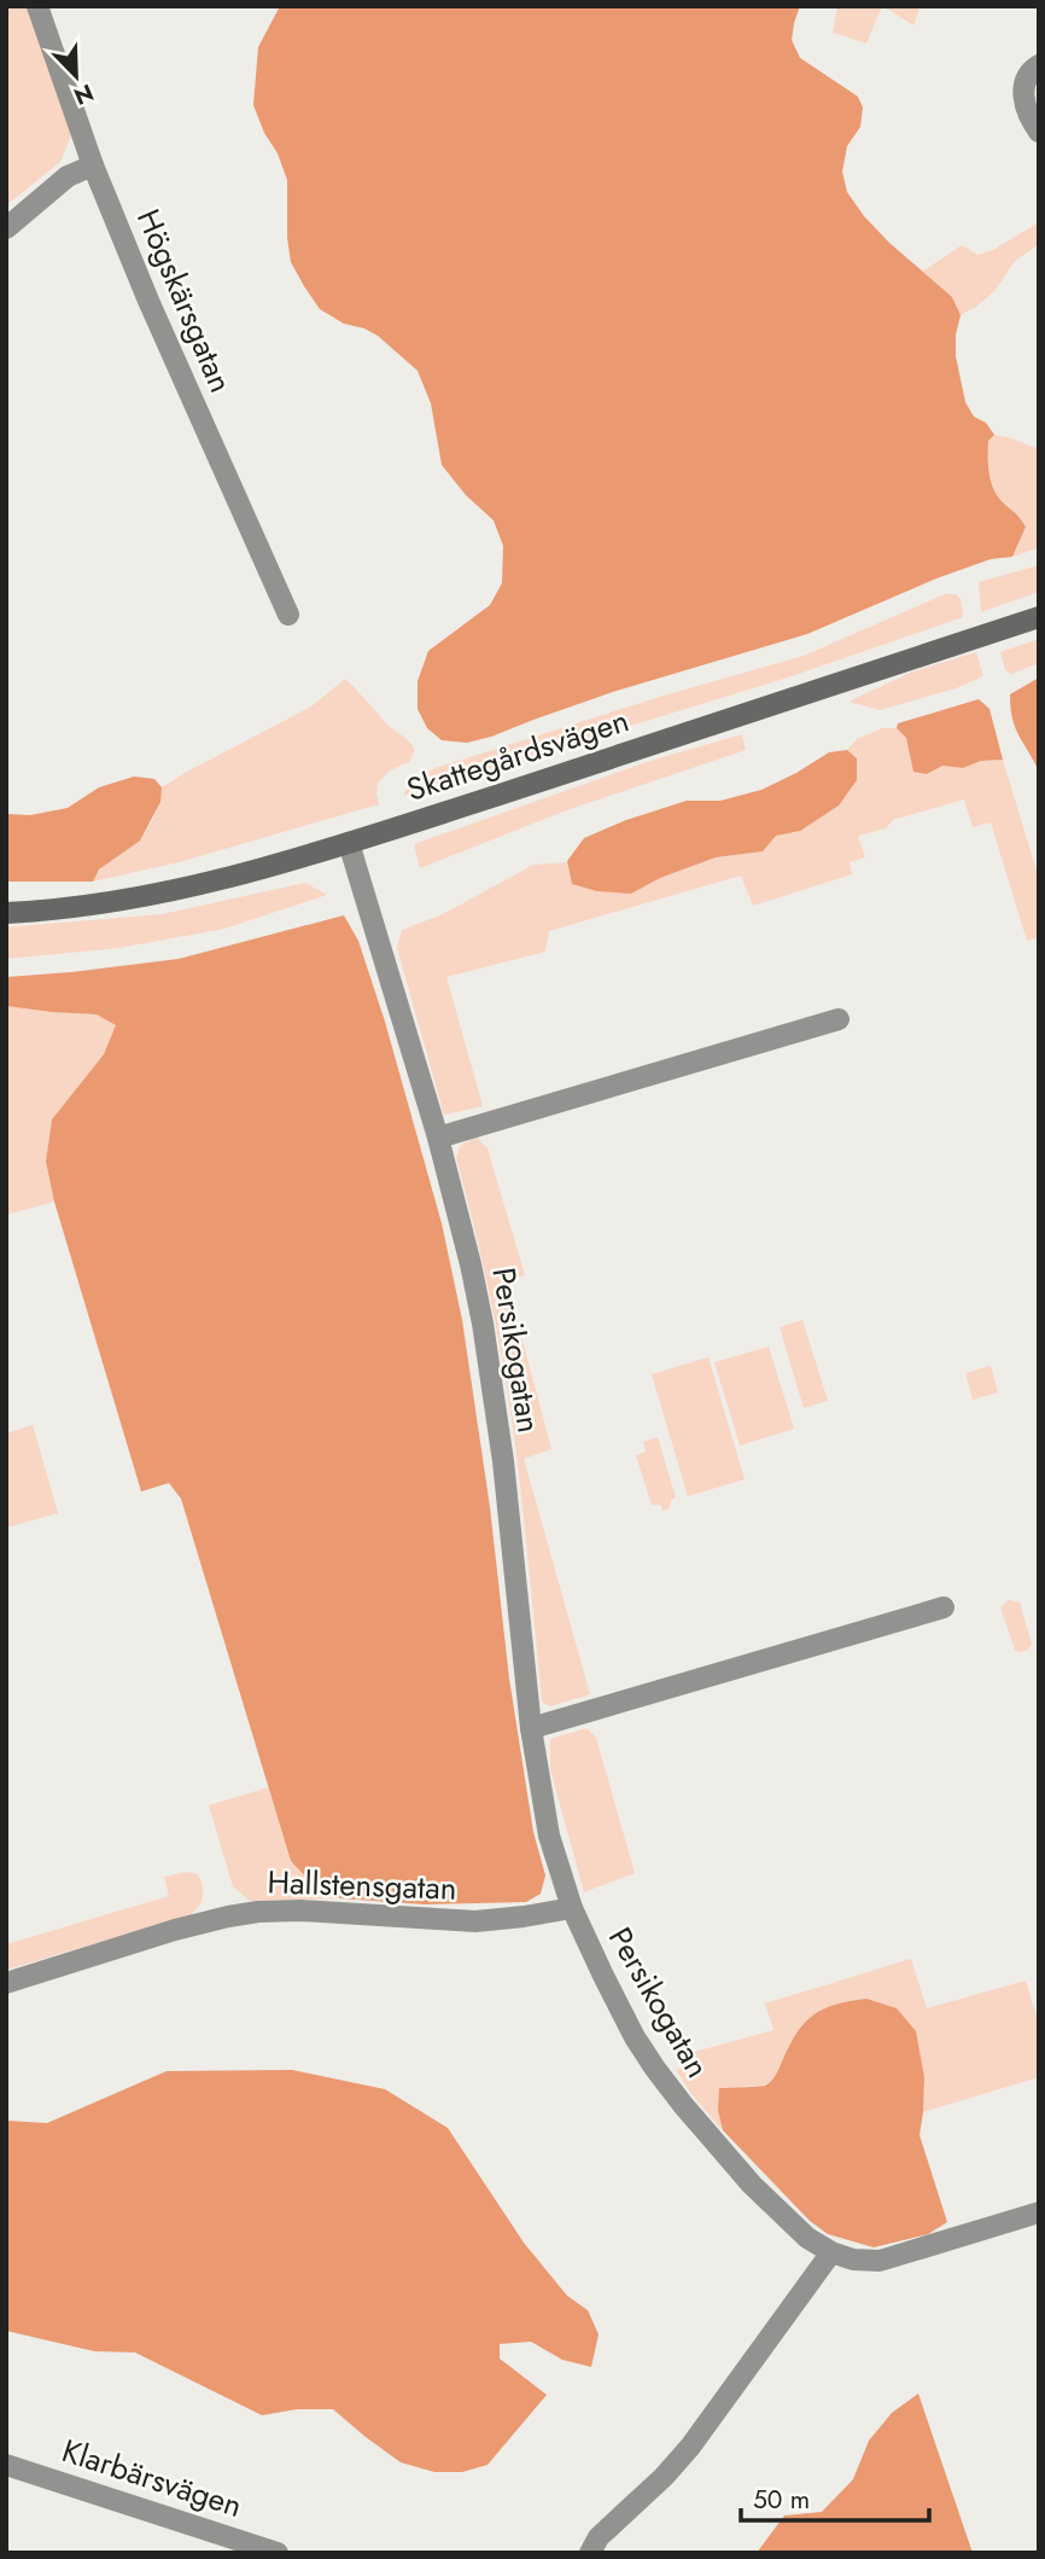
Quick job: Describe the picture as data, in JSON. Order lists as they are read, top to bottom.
{
  "streets": {
    "street": [
      "Högskärsgatan",
      "Skattegårdsvägen",
      "Persikogatan",
      "Hallstensgatan",
      "Klarbärsvägen"
    ]
  },
  "crossings": [
    ["Skattegårdsvägen", "Persikogatan"],
    ["Persikogatan", "Hallstensgatan"]
  ],
  "scale_bar": "50 m",
  "north": "bottom right"
}
